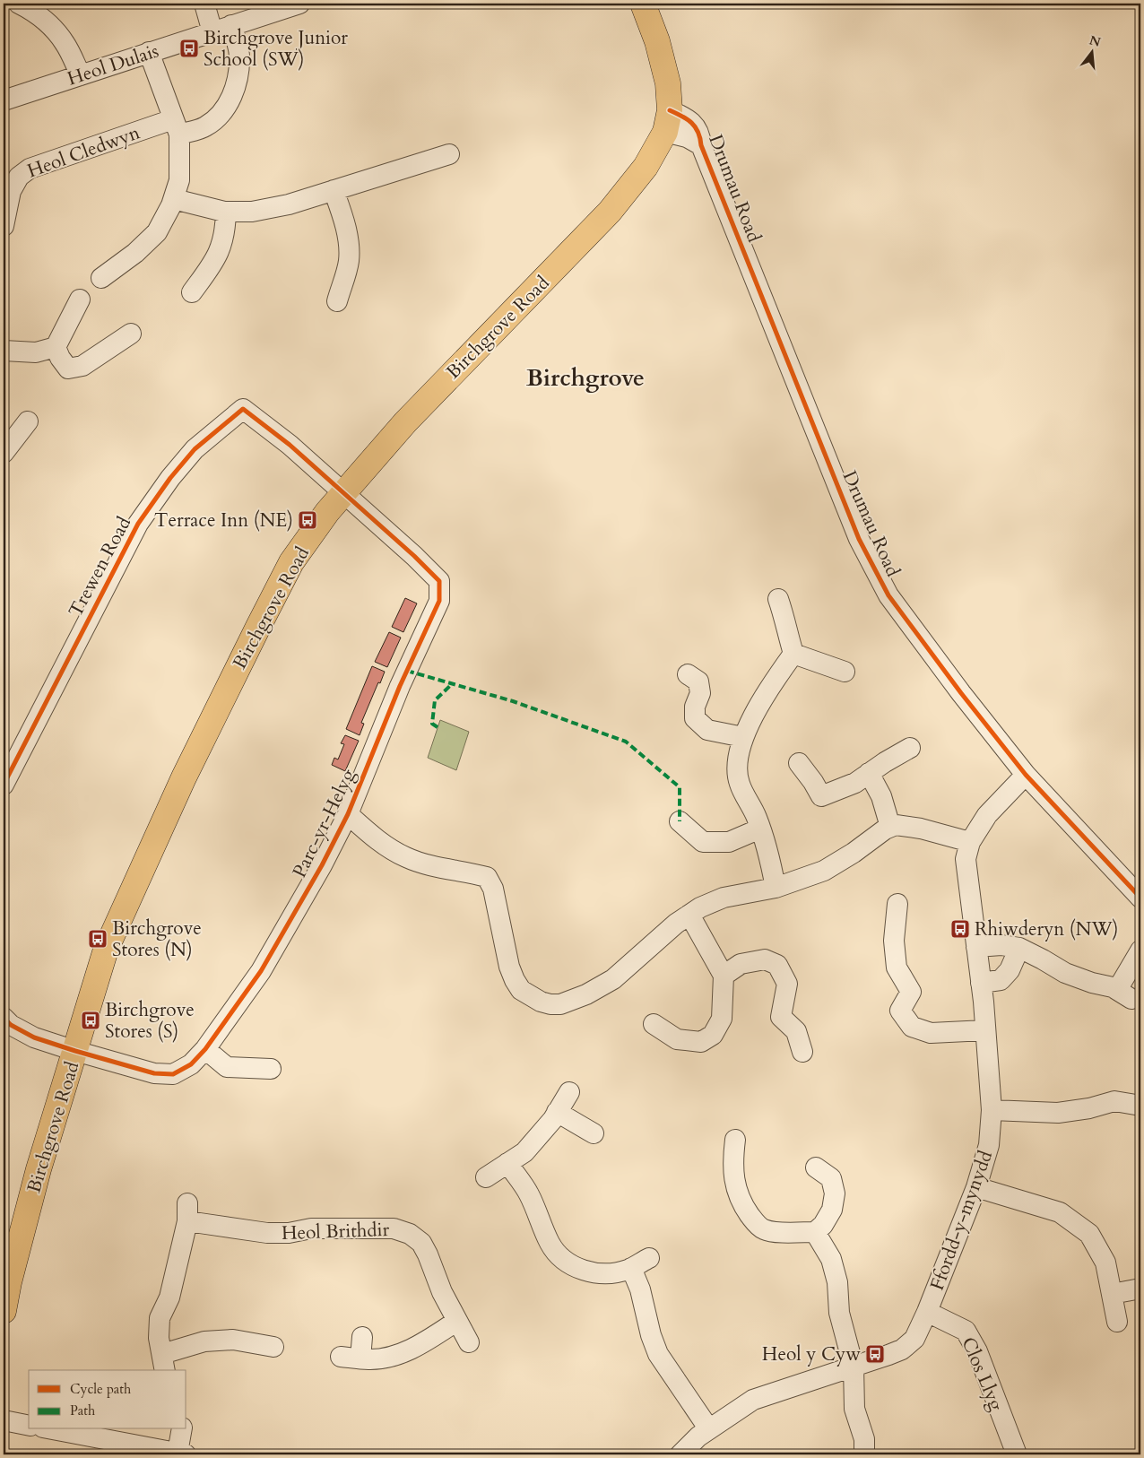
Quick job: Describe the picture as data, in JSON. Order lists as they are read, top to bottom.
{
  "streets": {
    "main road": ["Birchgrove Road"],
    "street": [
      "Heol Dulais",
      "Heol Cledwyn",
      "Drumau Road",
      "Trewen Road",
      "Parc-yr-Helyg",
      "Ffordd-y-mynydd",
      "Heol Brithdir",
      "Clos Llyg"
    ]
  },
  "crossings": [
    ["Heol Dulais", "Heol Cledwyn"],
    ["Drumau Road", "Birchgrove Road"],
    ["Drumau Road", "Ffordd-y-mynydd"],
    ["Birchgrove Road", "Trewen Road"],
    ["Birchgrove Road", "Parc-yr-Helyg"],
    ["Trewen Road", "Parc-yr-Helyg"],
    ["Ffordd-y-mynydd", "Clos Llyg"]
  ],
  "districts": ["Birchgrove"],
  "places": {
    "bus stop": [
      "Birchgrove Junior School (SW)",
      "Terrace Inn (NE)",
      "Rhiwderyn (NW)",
      "Birchgrove Stores (N)",
      "Birchgrove Stores (S)",
      "Heol y Cyw"
    ]
  },
  "legend": ["Cycle path", "Path"],
  "north": "top"
}
